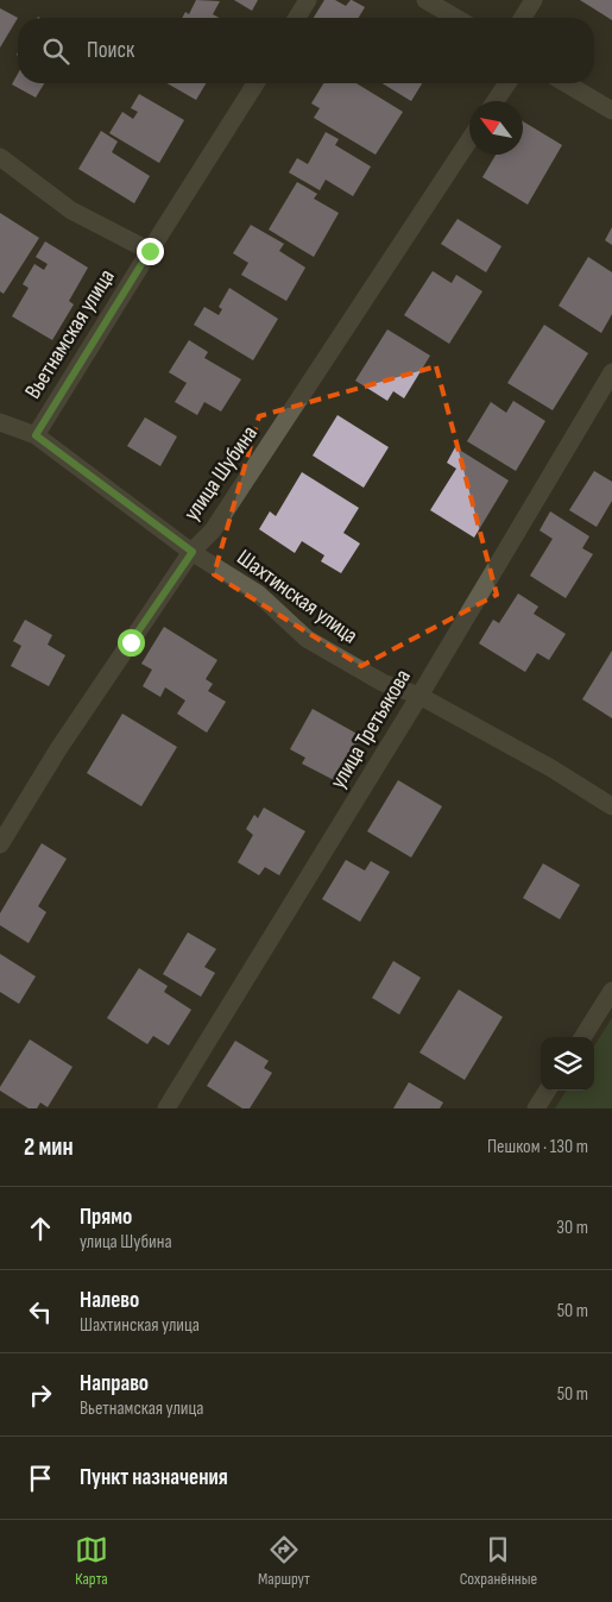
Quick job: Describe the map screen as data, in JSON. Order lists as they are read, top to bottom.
{
  "streets": {
    "street": [
      "Вьетнамская улица",
      "улица Шубина",
      "Шахтинская улица",
      "улица Третьякова"
    ]
  },
  "crossings": [
    ["Вьетнамская улица", "Шахтинская улица"],
    ["улица Шубина", "Шахтинская улица"],
    ["Шахтинская улица", "улица Третьякова"]
  ],
  "north": "top left",
  "page": {
    "search": "Поиск",
    "heading": ["2 мин", "Пешком · 130 m"],
    "list": [
      ["Прямо", "улица Шубина", "30 m"],
      ["Налево", "Шахтинская улица", "50 m"],
      ["Направо", "Вьетнамская улица", "50 m"],
      "Пункт назначения"
    ],
    "nav": ["Карта", "Маршрут", "Сохранённые"]
  }
}
